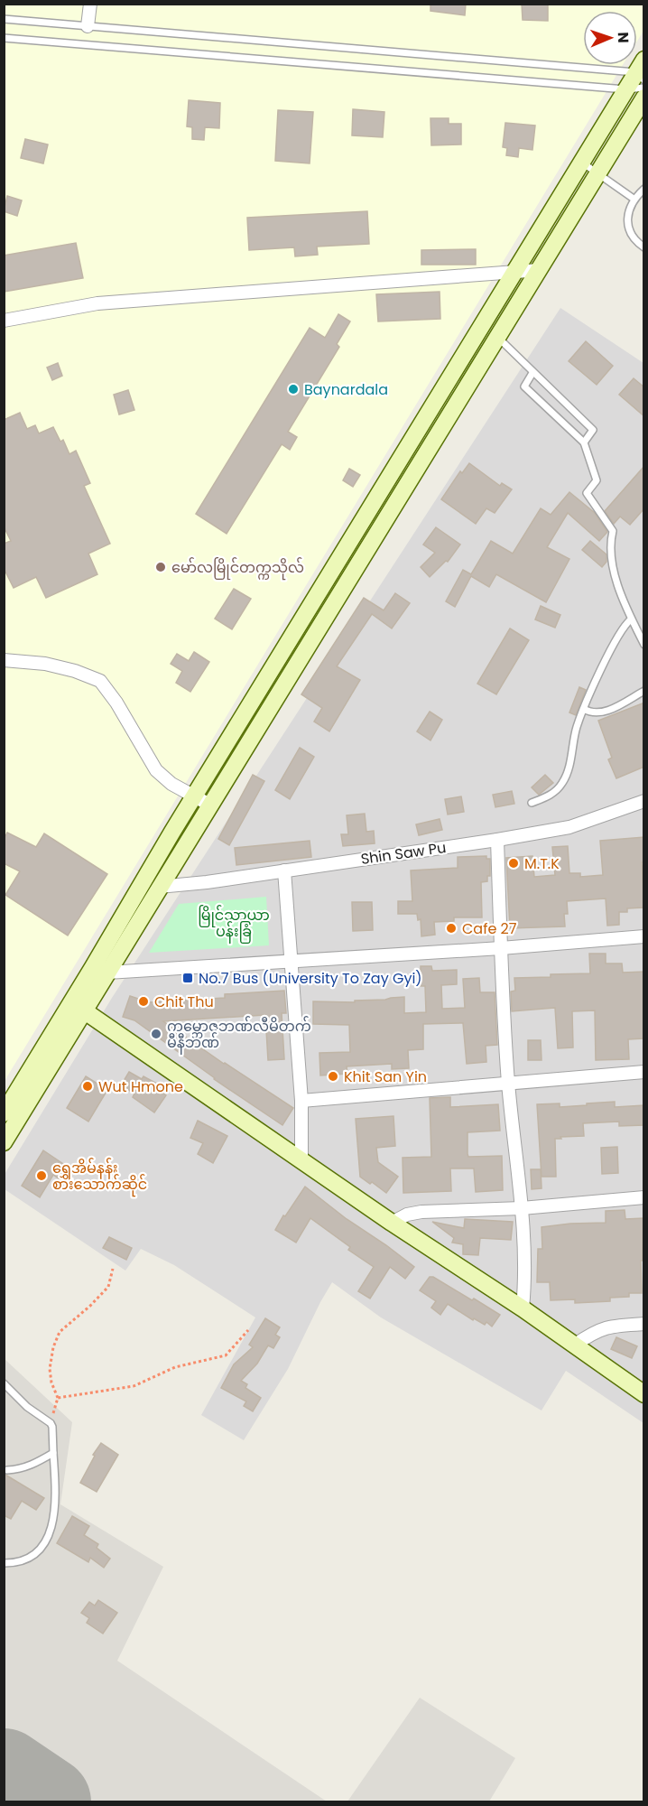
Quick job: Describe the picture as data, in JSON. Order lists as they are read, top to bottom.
{
  "streets": {
    "street": ["Shin Saw Pu"]
  },
  "parks": ["မြိုင်သာယာ ပန်းခြံ"],
  "places": {
    "other": [
      "Baynardala",
      "မော်လမြိုင်တက္ကသိုလ်",
      "M.T.K",
      "Cafe 27",
      "Chit Thu",
      "ကမ္ဘောဇဘဏ်လီမိတက် မီနီဘဏ်",
      "Khit San Yin",
      "Wut Hmone",
      "ရွှေအိမ်နန်း စားသောက်ဆိုင်"
    ],
    "transit": ["No.7 Bus (University To Zay Gyi)"]
  },
  "north": "right"
}
